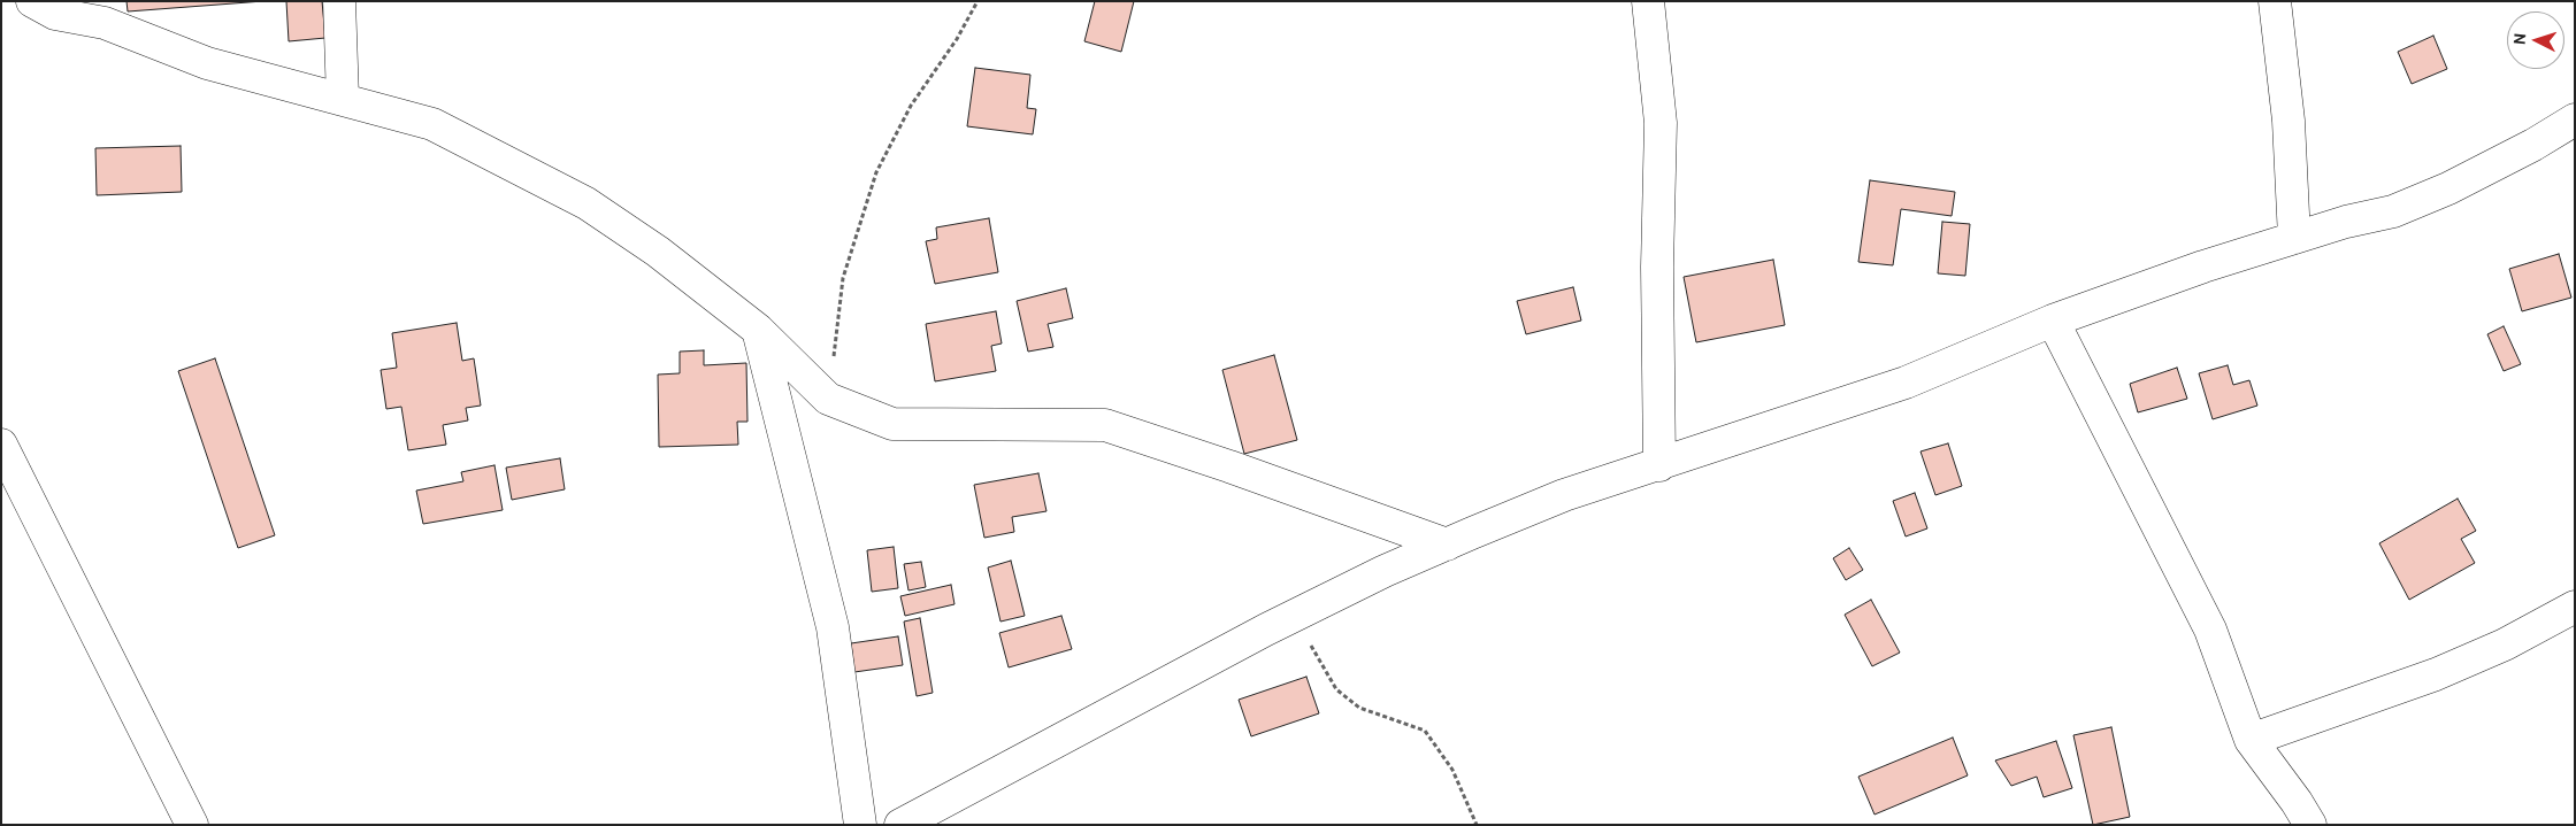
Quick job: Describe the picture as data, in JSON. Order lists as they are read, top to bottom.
{
  "north": "left"
}
